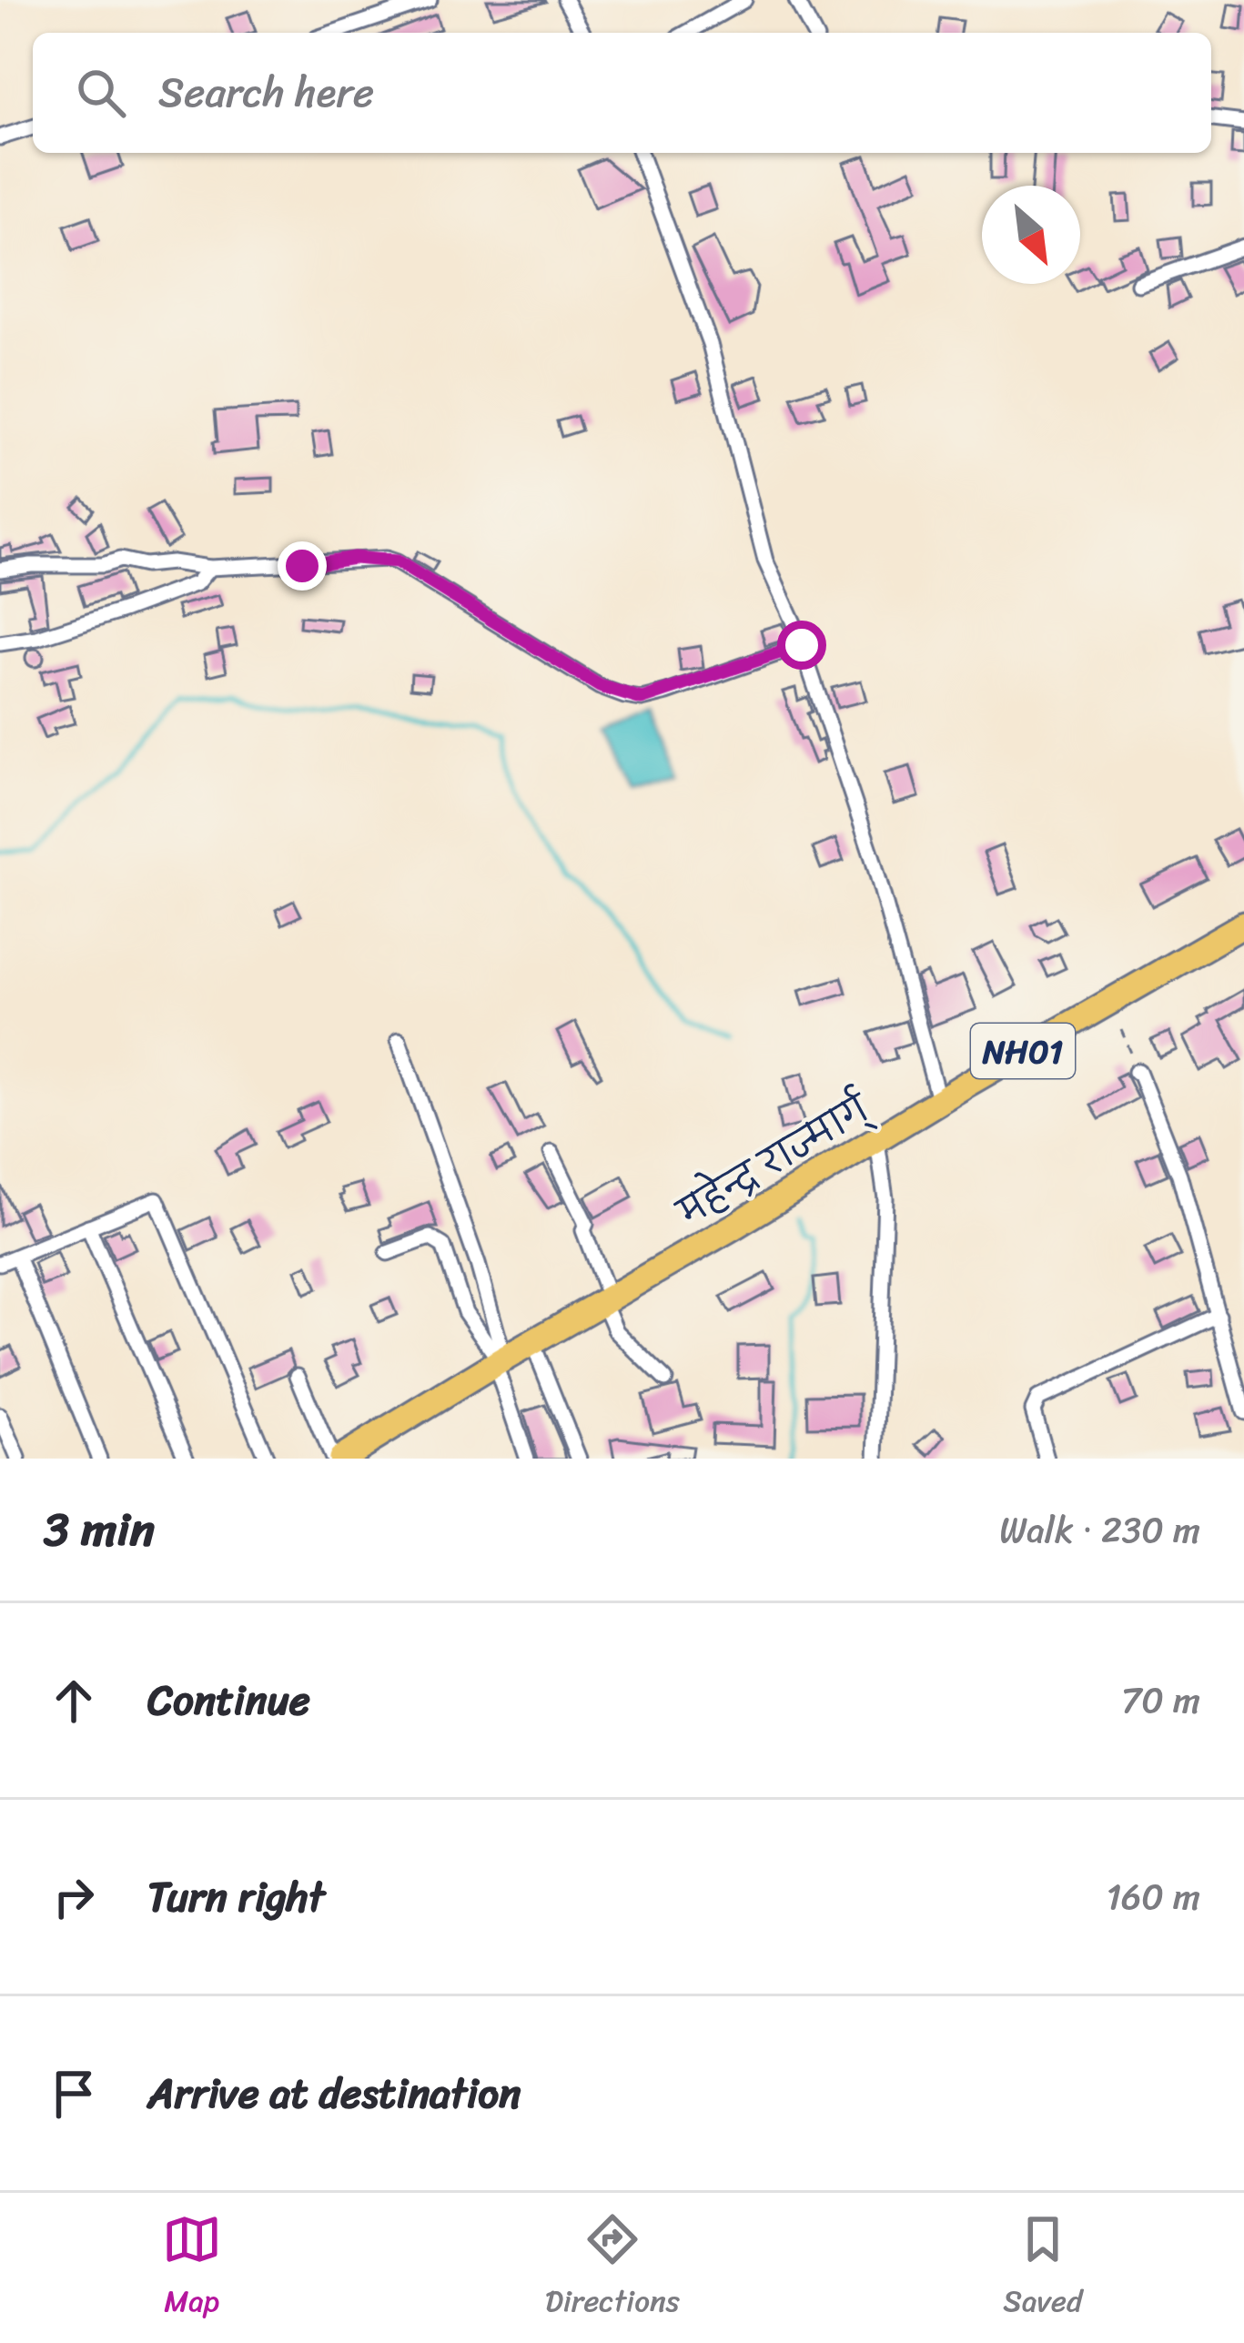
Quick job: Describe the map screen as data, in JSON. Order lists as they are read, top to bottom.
{
  "streets": {
    "highway": ["NH01", "महेन्द्र राज्मार्ग्"]
  },
  "north": "bottom right",
  "page": {
    "search": "Search here",
    "heading": ["3 min", "Walk · 230 m"],
    "list": [
      ["Continue", "70 m"],
      ["Turn right", "160 m"],
      "Arrive at destination"
    ],
    "nav": ["Map", "Directions", "Saved"]
  }
}
